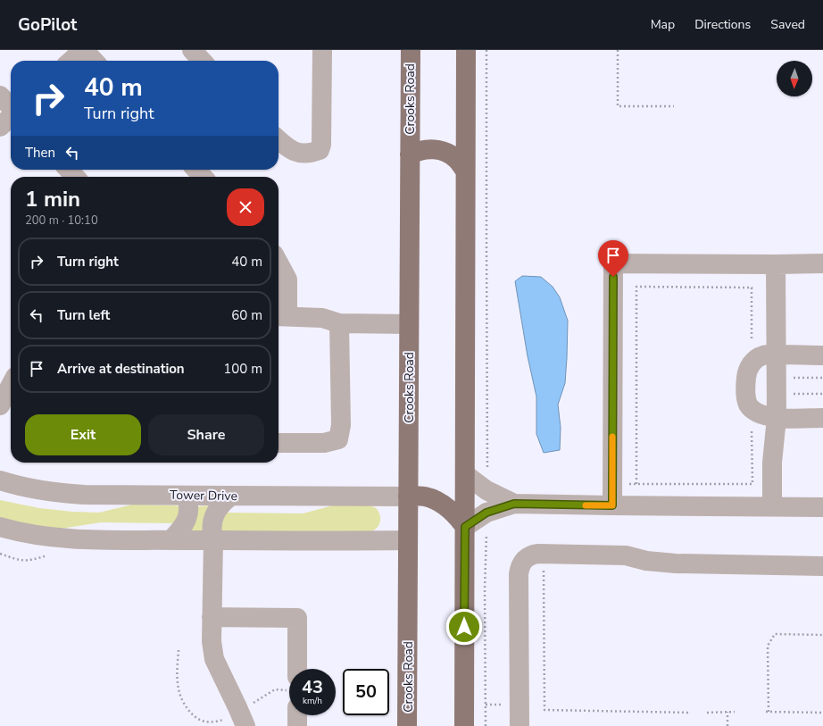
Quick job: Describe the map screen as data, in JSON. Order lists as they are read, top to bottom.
{
  "streets": {
    "main road": ["Crooks Road"],
    "street": ["Tower Drive"]
  },
  "crossings": [
    ["Crooks Road", "Tower Drive"]
  ],
  "north": "bottom",
  "page": {
    "header": "GoPilot",
    "nav": ["Map", "Directions", "Saved"],
    "turn": ["40 m", "Turn right"],
    "then": "Then",
    "heading": ["1 min", "200 m · 10:10"],
    "list": [
      {
        "name": "Turn right",
        "value": "40 m"
      },
      {
        "name": "Turn left",
        "value": "60 m"
      },
      {
        "name": "Arrive at destination",
        "value": "100 m"
      }
    ],
    "buttons": ["Exit", "Share"],
    "speed": "43 km/h",
    "limit": "50"
  }
}
